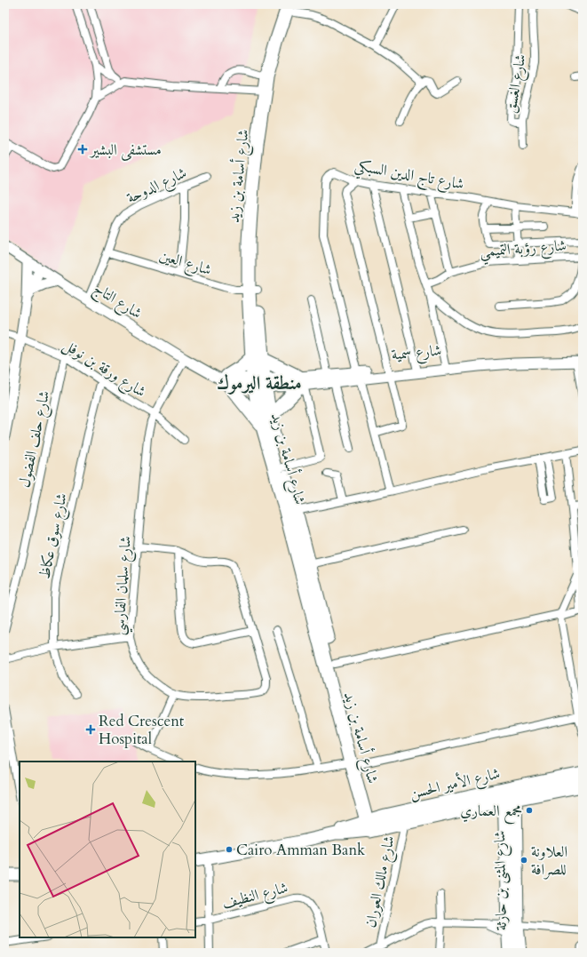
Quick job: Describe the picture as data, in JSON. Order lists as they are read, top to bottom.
{
  "streets": {
    "highway": ["شارع أسامة بن زيد", "شارع الأمير الحسن", "شارع المثنى بن حارثة"],
    "street": [
      "شارع الغسق",
      "شارع تاج الدين السبكي",
      "شارع الدوحة",
      "شارع رؤبة التميمي",
      "شارع العين",
      "شارع التاج",
      "شارع سمية",
      "شارع ورقة بن نوفل",
      "شارع حلف الفضول",
      "شارع سوق عكاظ",
      "شارع سلمان الفارسي",
      "شارع مالك العوران",
      "شارع النظيف"
    ]
  },
  "crossings": [
    ["شارع تاج الدين السبكي", "شارع سمية"],
    ["شارع أسامة بن زيد", "شارع العين"],
    ["شارع أسامة بن زيد", "شارع التاج"],
    ["شارع أسامة بن زيد", "شارع سمية"],
    ["شارع أسامة بن زيد", "شارع الأمير الحسن"],
    ["شارع الدوحة", "شارع العين"],
    ["شارع الدوحة", "شارع التاج"],
    ["شارع التاج", "شارع سمية"],
    ["شارع التاج", "شارع سلمان الفارسي"],
    ["شارع ورقة بن نوفل", "شارع حلف الفضول"],
    ["شارع ورقة بن نوفل", "شارع سوق عكاظ"],
    ["شارع ورقة بن نوفل", "شارع سلمان الفارسي"],
    ["شارع الأمير الحسن", "شارع المثنى بن حارثة"],
    ["شارع الأمير الحسن", "شارع مالك العوران"]
  ],
  "districts": ["منطقة اليرموك"],
  "places": {
    "health": ["مستشفى البشير", "Red Crescent Hospital"],
    "other": ["مجمع العماري", "Cairo Amman Bank", "العلاونة للصرافة"]
  }
}
